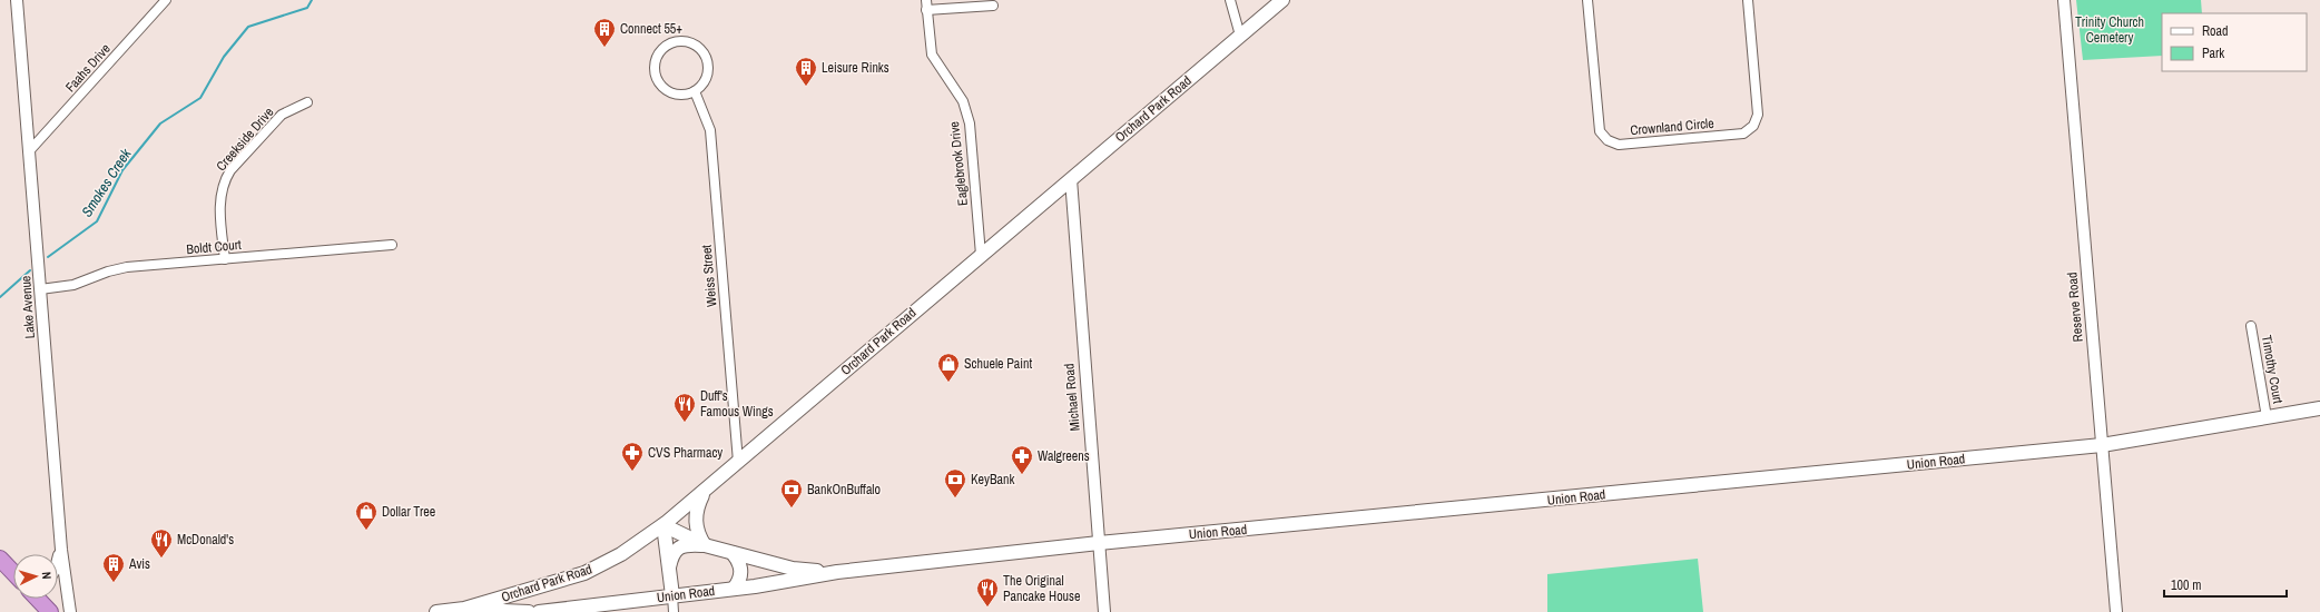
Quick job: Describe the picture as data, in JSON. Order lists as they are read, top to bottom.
{
  "streets": {
    "main road": ["Orchard Park Road", "Union Road"],
    "street": [
      "Faahs Drive",
      "Crownland Circle",
      "Creekside Drive",
      "Eaglebrook Drive",
      "Boldt Court",
      "Weiss Street",
      "Lake Avenue",
      "Reserve Road",
      "Timothy Court",
      "Michael Road"
    ]
  },
  "crossings": [
    ["Faahs Drive", "Lake Avenue"],
    ["Orchard Park Road", "Eaglebrook Drive"],
    ["Orchard Park Road", "Weiss Street"],
    ["Orchard Park Road", "Michael Road"],
    ["Orchard Park Road", "Union Road"],
    ["Creekside Drive", "Boldt Court"],
    ["Boldt Court", "Lake Avenue"],
    ["Reserve Road", "Union Road"],
    ["Timothy Court", "Union Road"],
    ["Michael Road", "Union Road"]
  ],
  "water": ["Smokes Creek"],
  "parks": ["Trinity Church Cemetery"],
  "places": {
    "building": ["Connect 55+", "Leisure Rinks", "Avis"],
    "shop": ["Schuele Paint", "Dollar Tree"],
    "restaurant": ["Duff's Famous Wings", "McDonald's", "The Original Pancake House"],
    "pharmacy": ["CVS Pharmacy", "Walgreens"],
    "bank": ["KeyBank", "BankOnBuffalo"]
  },
  "legend": ["Road", "Park"],
  "scale_bar": "100 m",
  "north": "right"
}
